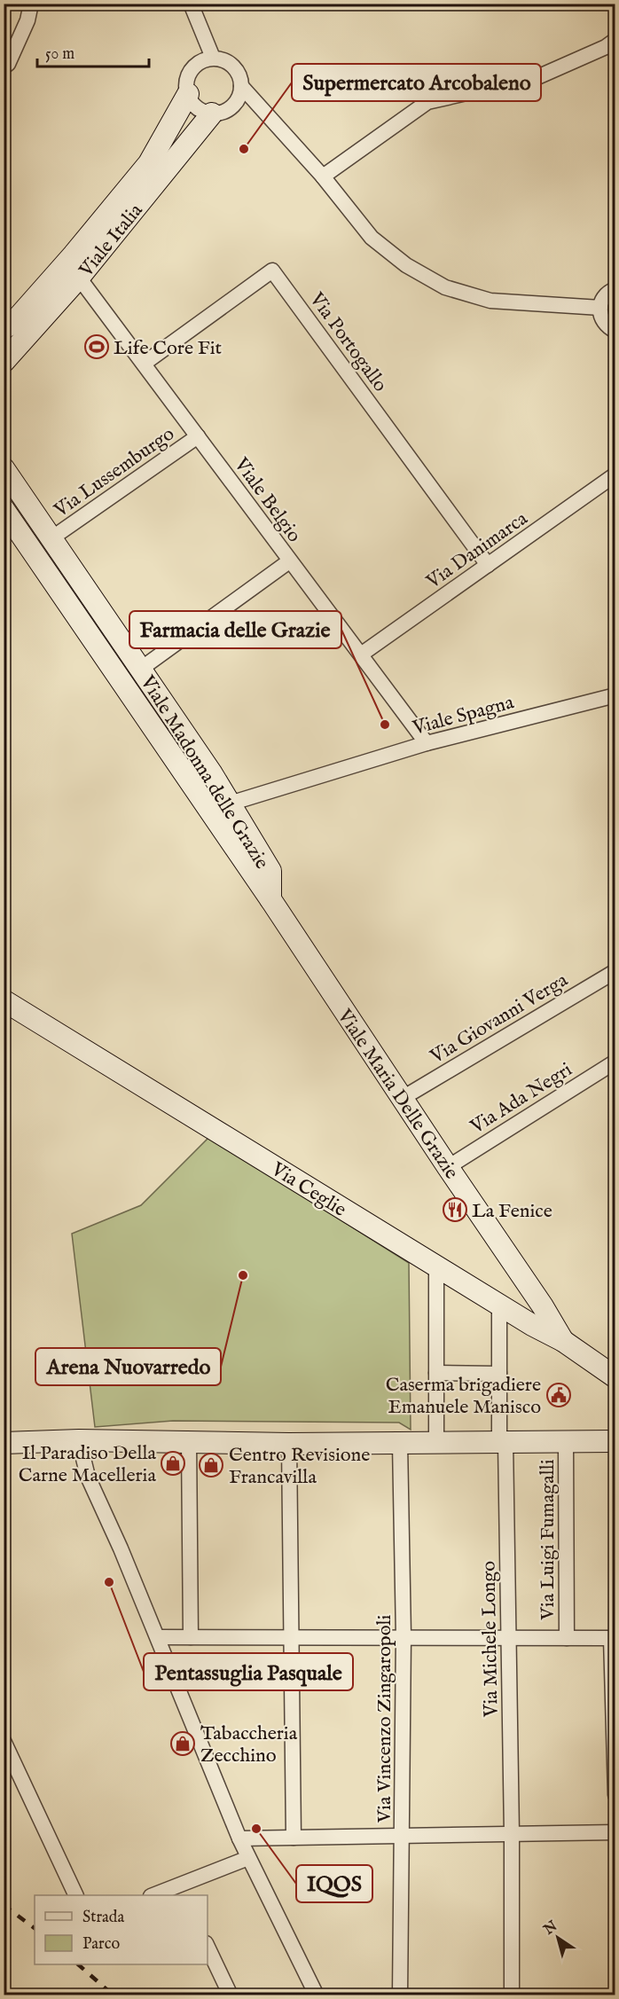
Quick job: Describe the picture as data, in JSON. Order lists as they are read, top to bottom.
{
  "streets": {
    "street": [
      "Viale Italia",
      "Via Portogallo",
      "Via Lussemburgo",
      "Viale Belgio",
      "Via Danimarca",
      "Viale Spagna",
      "Viale Madonna delle Grazie",
      "Via Giovanni Verga",
      "Viale Maria Delle Grazie",
      "Via Ada Negri",
      "Via Ceglie",
      "Via Luigi Fumagalli",
      "Via Michele Longo",
      "Via Vincenzo Zingaropoli"
    ]
  },
  "crossings": [
    ["Viale Italia", "Viale Belgio"],
    ["Via Portogallo", "Viale Belgio"],
    ["Via Portogallo", "Via Danimarca"],
    ["Via Lussemburgo", "Viale Belgio"],
    ["Via Lussemburgo", "Viale Madonna delle Grazie"],
    ["Viale Belgio", "Via Danimarca"],
    ["Viale Belgio", "Viale Spagna"],
    ["Viale Spagna", "Viale Madonna delle Grazie"],
    ["Viale Madonna delle Grazie", "Viale Maria Delle Grazie"],
    ["Via Giovanni Verga", "Viale Maria Delle Grazie"],
    ["Viale Maria Delle Grazie", "Via Ada Negri"],
    ["Viale Maria Delle Grazie", "Via Ceglie"],
    ["Via Ceglie", "Via Michele Longo"]
  ],
  "places": {
    "other": [
      "Supermercato Arcobaleno",
      "Farmacia delle Grazie",
      "Arena Nuovarredo",
      "Pentassuglia Pasquale",
      "IQOS"
    ],
    "sports": ["Life Core Fit"],
    "restaurant": ["La Fenice"],
    "public building": ["Caserma brigadiere Emanuele Manisco"],
    "shop": ["Il Paradiso Della Carne Macelleria", "Centro Revisione Francavilla", "Tabaccheria Zecchino"]
  },
  "legend": ["Strada", "Parco"],
  "scale_bar": "50 m",
  "north": "top left"
}
